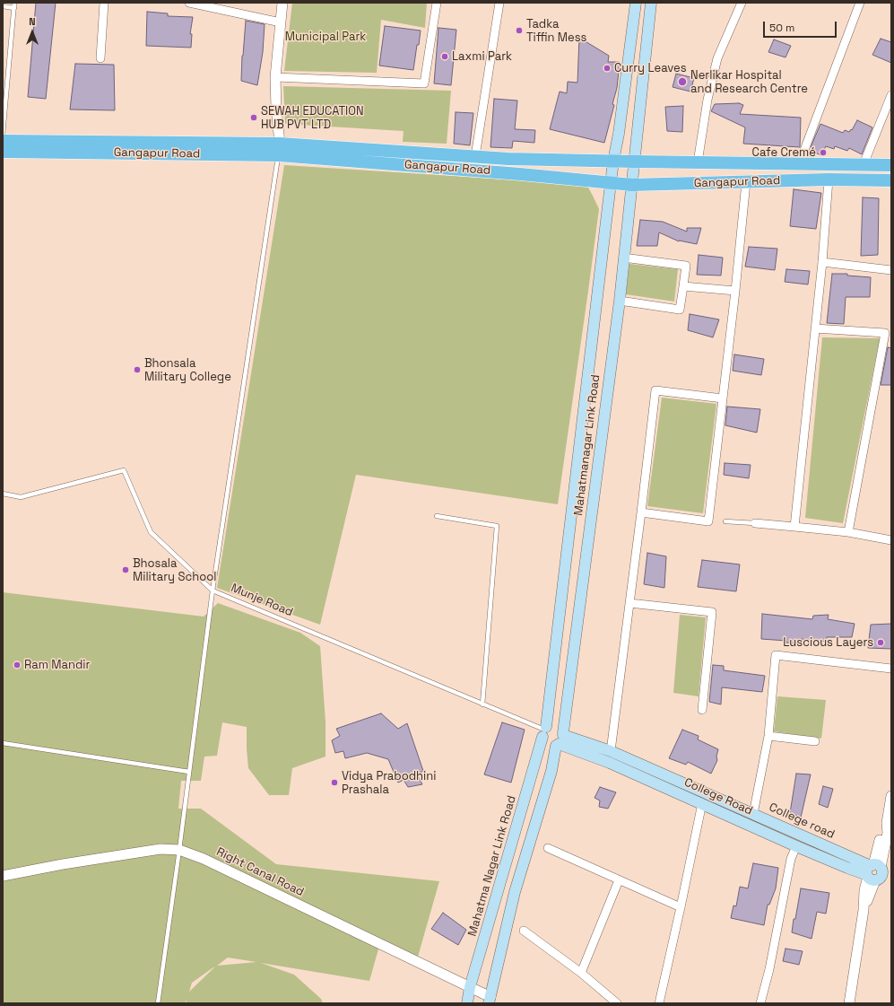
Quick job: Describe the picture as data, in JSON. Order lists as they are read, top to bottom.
{
  "streets": {
    "main road": [
      "Gangapur Road",
      "Mahatmanagar Link Road",
      "College Road",
      "College road",
      "Mahatma Nagar Link Road"
    ],
    "street": ["Right Canal Road"],
    "lane": ["Munje Road"]
  },
  "crossings": [
    ["Gangapur Road", "Mahatmanagar Link Road"],
    ["Mahatmanagar Link Road", "Munje Road"],
    ["Mahatmanagar Link Road", "College Road"],
    ["Mahatmanagar Link Road", "College road"],
    ["Mahatmanagar Link Road", "Mahatma Nagar Link Road"],
    ["Munje Road", "College Road"],
    ["Munje Road", "College road"],
    ["Munje Road", "Mahatma Nagar Link Road"],
    ["Munje Road", "Right Canal Road"],
    ["College Road", "College road"],
    ["College Road", "Mahatma Nagar Link Road"],
    ["College road", "Mahatma Nagar Link Road"],
    ["Mahatma Nagar Link Road", "Right Canal Road"]
  ],
  "parks": ["Municipal Park"],
  "places": [
    "Tadka Tiffin Mess",
    "Laxmi Park",
    "Curry Leaves",
    "Nerlikar Hospital and Research Centre",
    "SEWAH EDUCATION HUB PVT LTD",
    "Cafe Cremé",
    "Bhonsala Military College",
    "Bhosala Military School",
    "Luscious Layers",
    "Ram Mandir",
    "Vidya Prabodhini Prashala"
  ],
  "scale_bar": "50 m",
  "north": "top"
}
